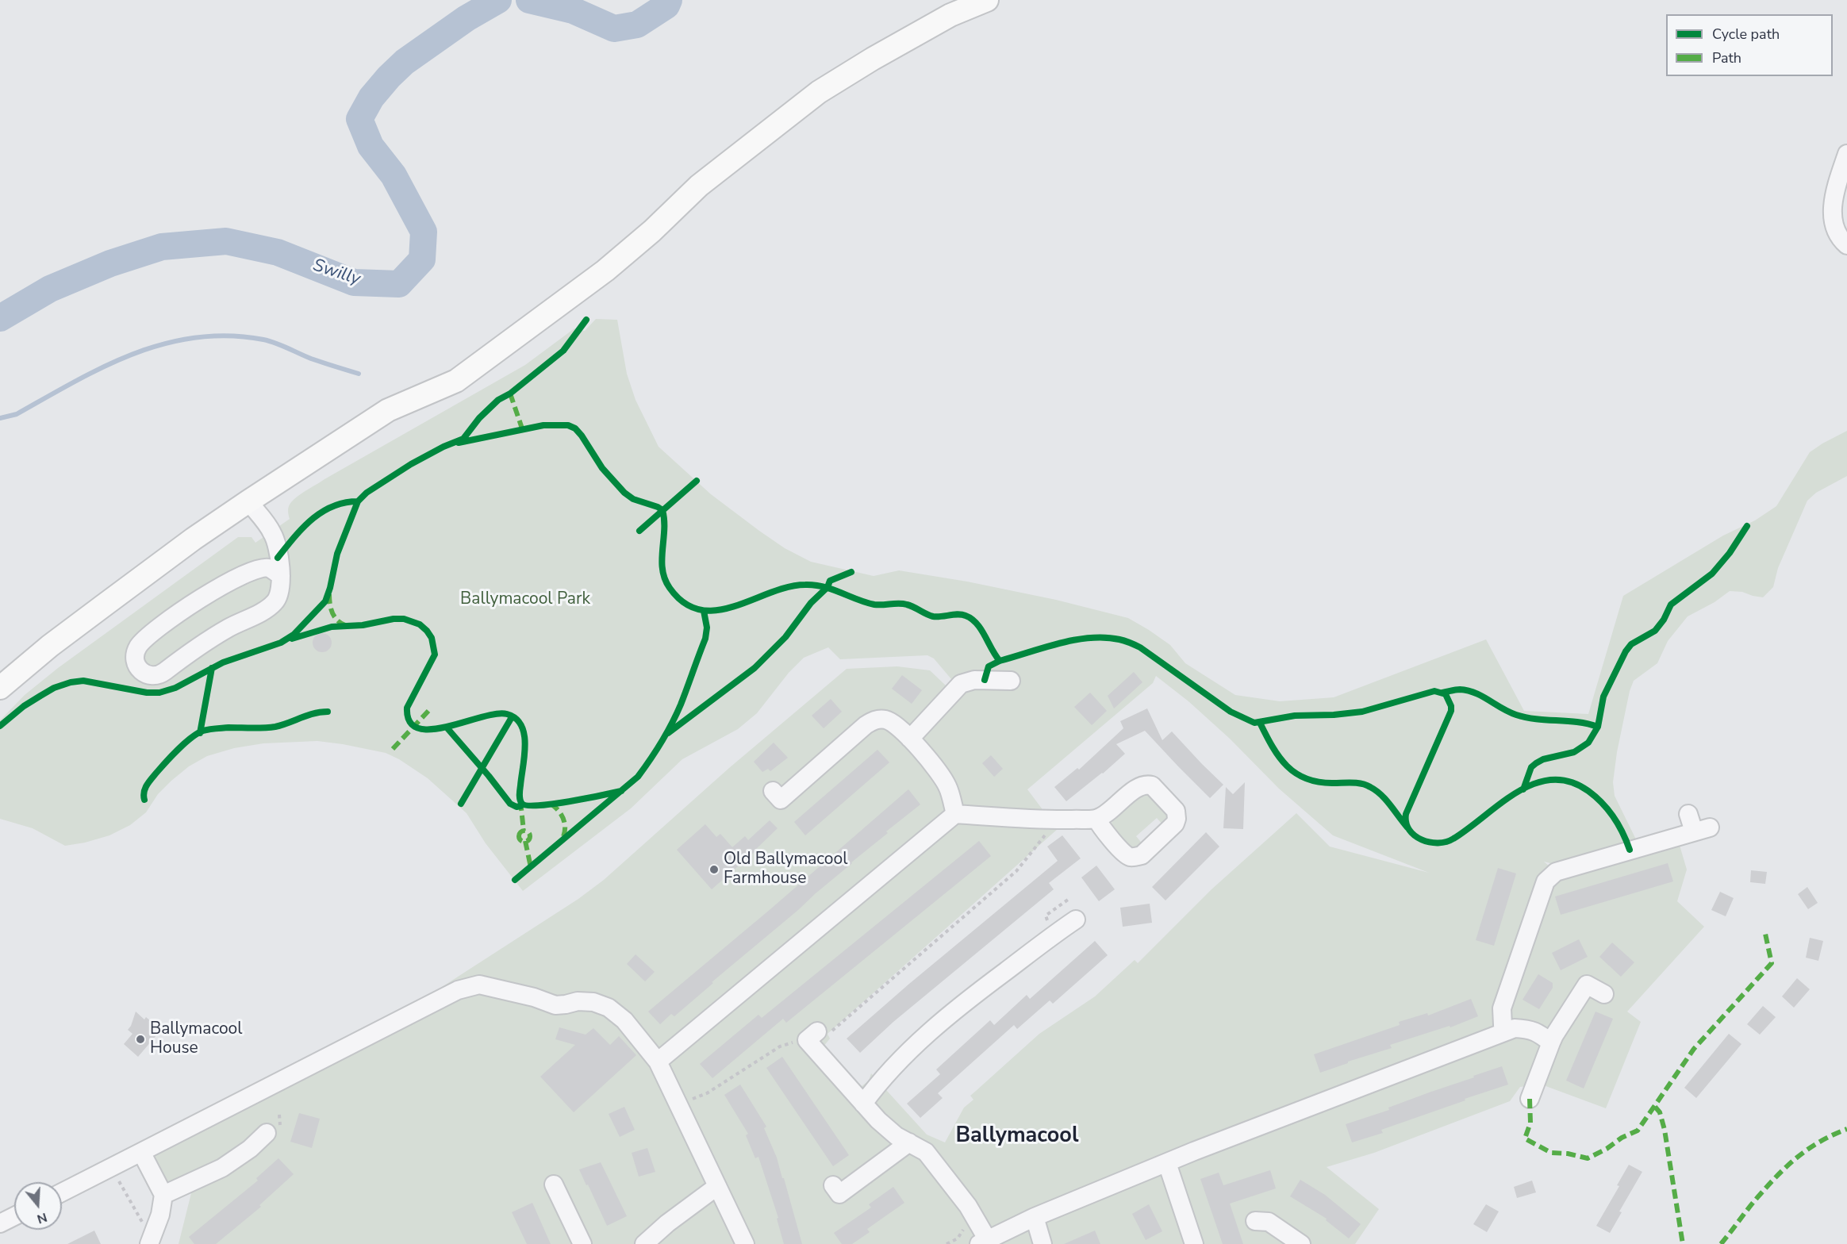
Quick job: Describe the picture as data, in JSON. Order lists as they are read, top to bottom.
{
  "districts": ["Ballymacool"],
  "water": ["Swilly"],
  "parks": ["Ballymacool Park"],
  "places": ["Old Ballymacool Farmhouse", "Ballymacool House"],
  "legend": ["Cycle path", "Path"],
  "north": "bottom"
}
